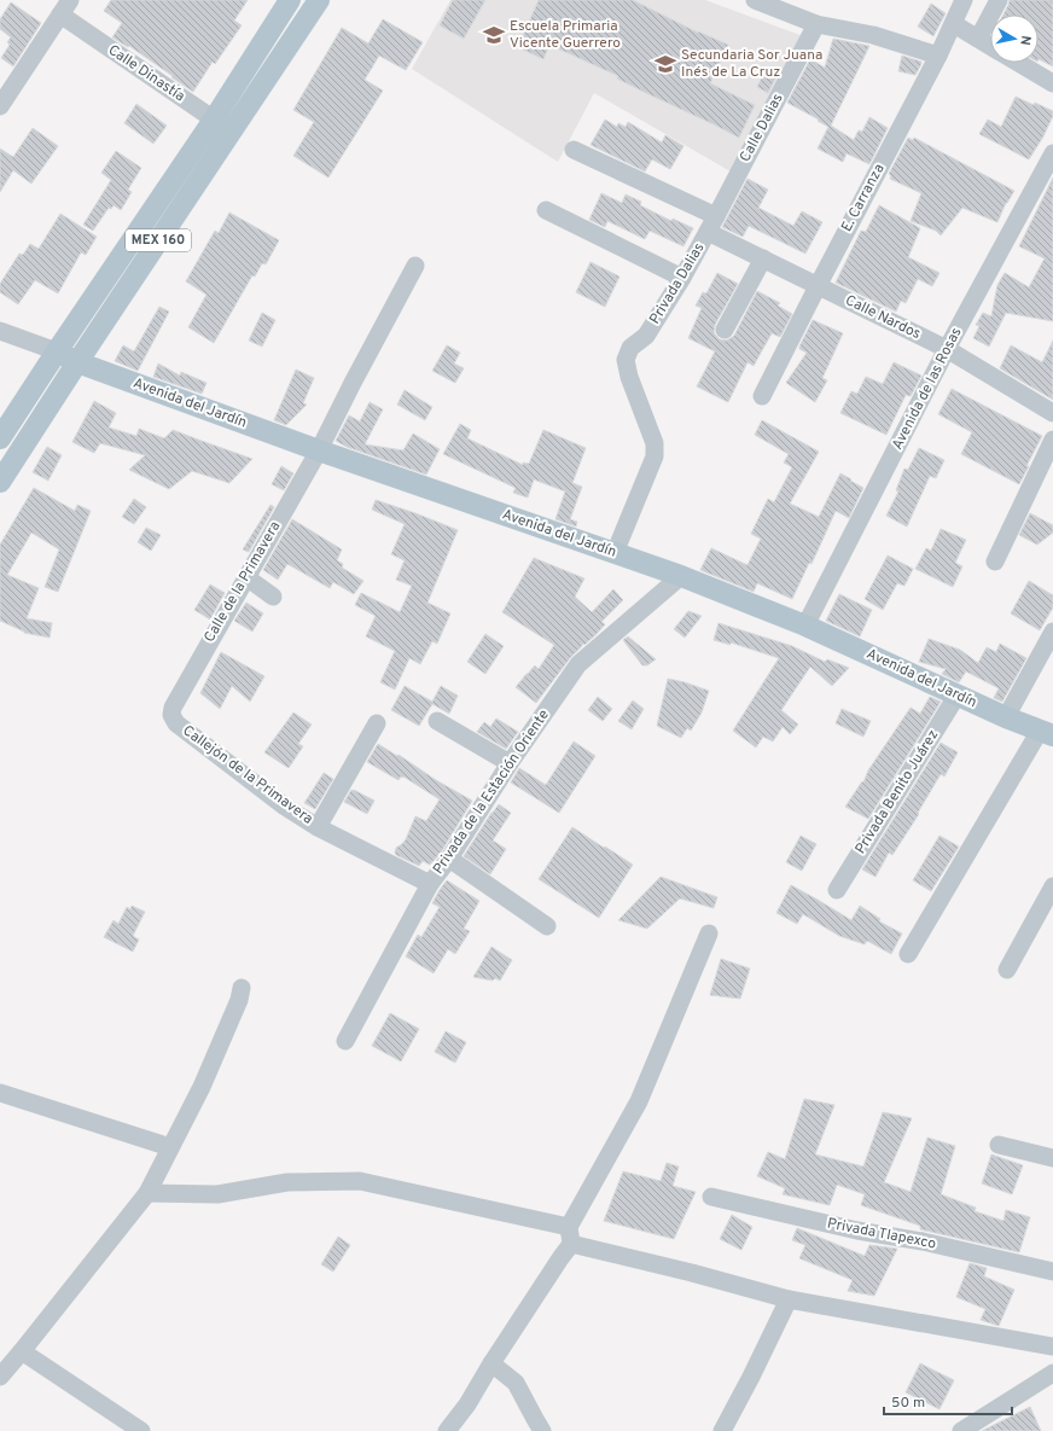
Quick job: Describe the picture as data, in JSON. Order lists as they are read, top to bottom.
{
  "streets": {
    "main road": ["MEX 160", "Avenida del Jardín"],
    "street": [
      "Calle Dinastía",
      "Calle Dalias",
      "E. Carranza",
      "Privada Dalias",
      "Calle Nardos",
      "Avenida de las Rosas",
      "Calle de la Primavera",
      "Callejón de la Primavera",
      "Privada de la Estación Oriente",
      "Privada Benito Juárez",
      "Privada Tlapexco"
    ]
  },
  "crossings": [
    ["Calle Dinastía", "MEX 160"],
    ["Calle Dalias", "Privada Dalias"],
    ["Calle Dalias", "Calle Nardos"],
    ["E. Carranza", "Calle Nardos"],
    ["MEX 160", "Avenida del Jardín"],
    ["Privada Dalias", "Calle Nardos"],
    ["Privada Dalias", "Avenida del Jardín"],
    ["Calle Nardos", "Avenida de las Rosas"],
    ["Avenida de las Rosas", "Avenida del Jardín"],
    ["Avenida del Jardín", "Calle de la Primavera"],
    ["Avenida del Jardín", "Privada de la Estación Oriente"],
    ["Avenida del Jardín", "Privada Benito Juárez"],
    ["Calle de la Primavera", "Callejón de la Primavera"],
    ["Callejón de la Primavera", "Privada de la Estación Oriente"]
  ],
  "places": {
    "school or university": ["Escuela Primaria Vicente Guerrero", "Secundaria Sor Juana Inés de La Cruz"]
  },
  "scale_bar": "50 m",
  "north": "right"
}
